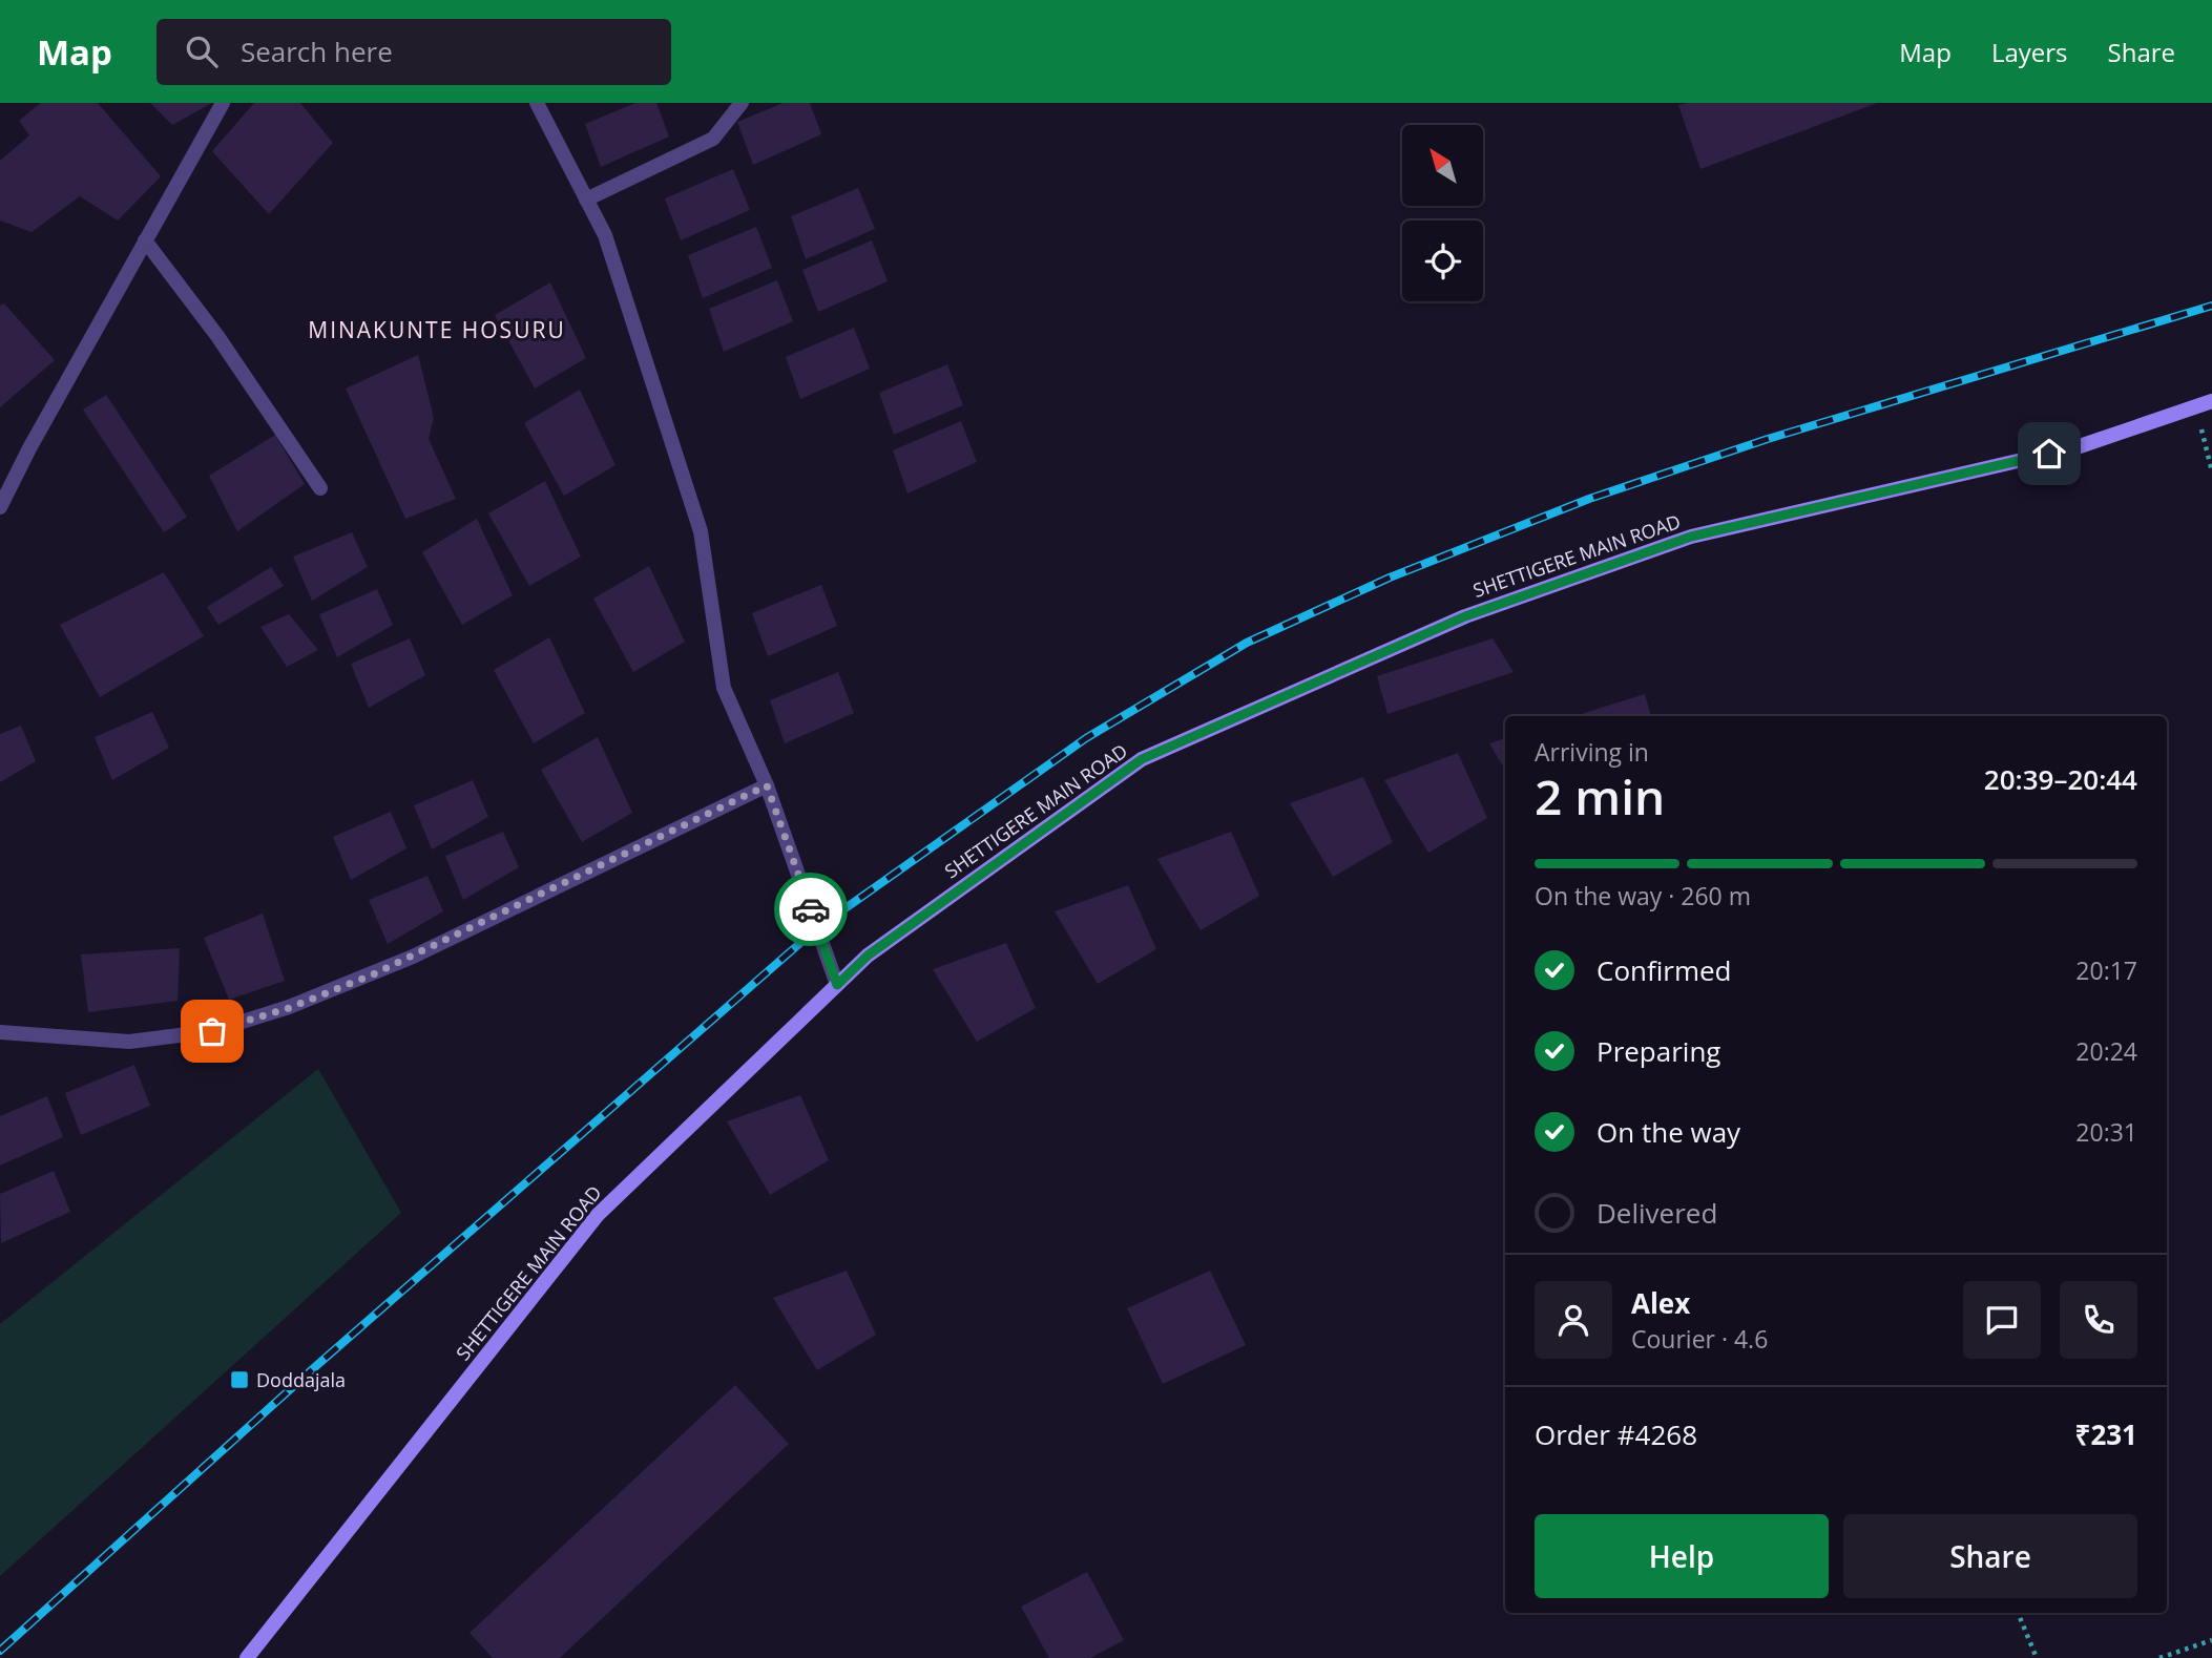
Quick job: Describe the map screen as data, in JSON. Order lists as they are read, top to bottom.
{
  "streets": {
    "main road": ["SHETTIGERE MAIN ROAD"]
  },
  "districts": ["MINAKUNTE HOSURU"],
  "places": {
    "transit": ["Doddajala"]
  },
  "north": "top left",
  "page": {
    "header": "Map",
    "search": "Search here",
    "nav": ["Map", "Layers", "Share"],
    "heading": ["2 min", "Arriving in", "20:39–20:44"],
    "panel": [
      "Alex",
      "Courier · 4.6",
      "Order #4268",
      "₹231"
    ],
    "bar": "On the way · 260 m",
    "list": [
      ["Confirmed", "20:17"],
      ["Preparing", "20:24"],
      ["On the way", "20:31"],
      "Delivered"
    ],
    "buttons": ["Help", "Share"]
  }
}
